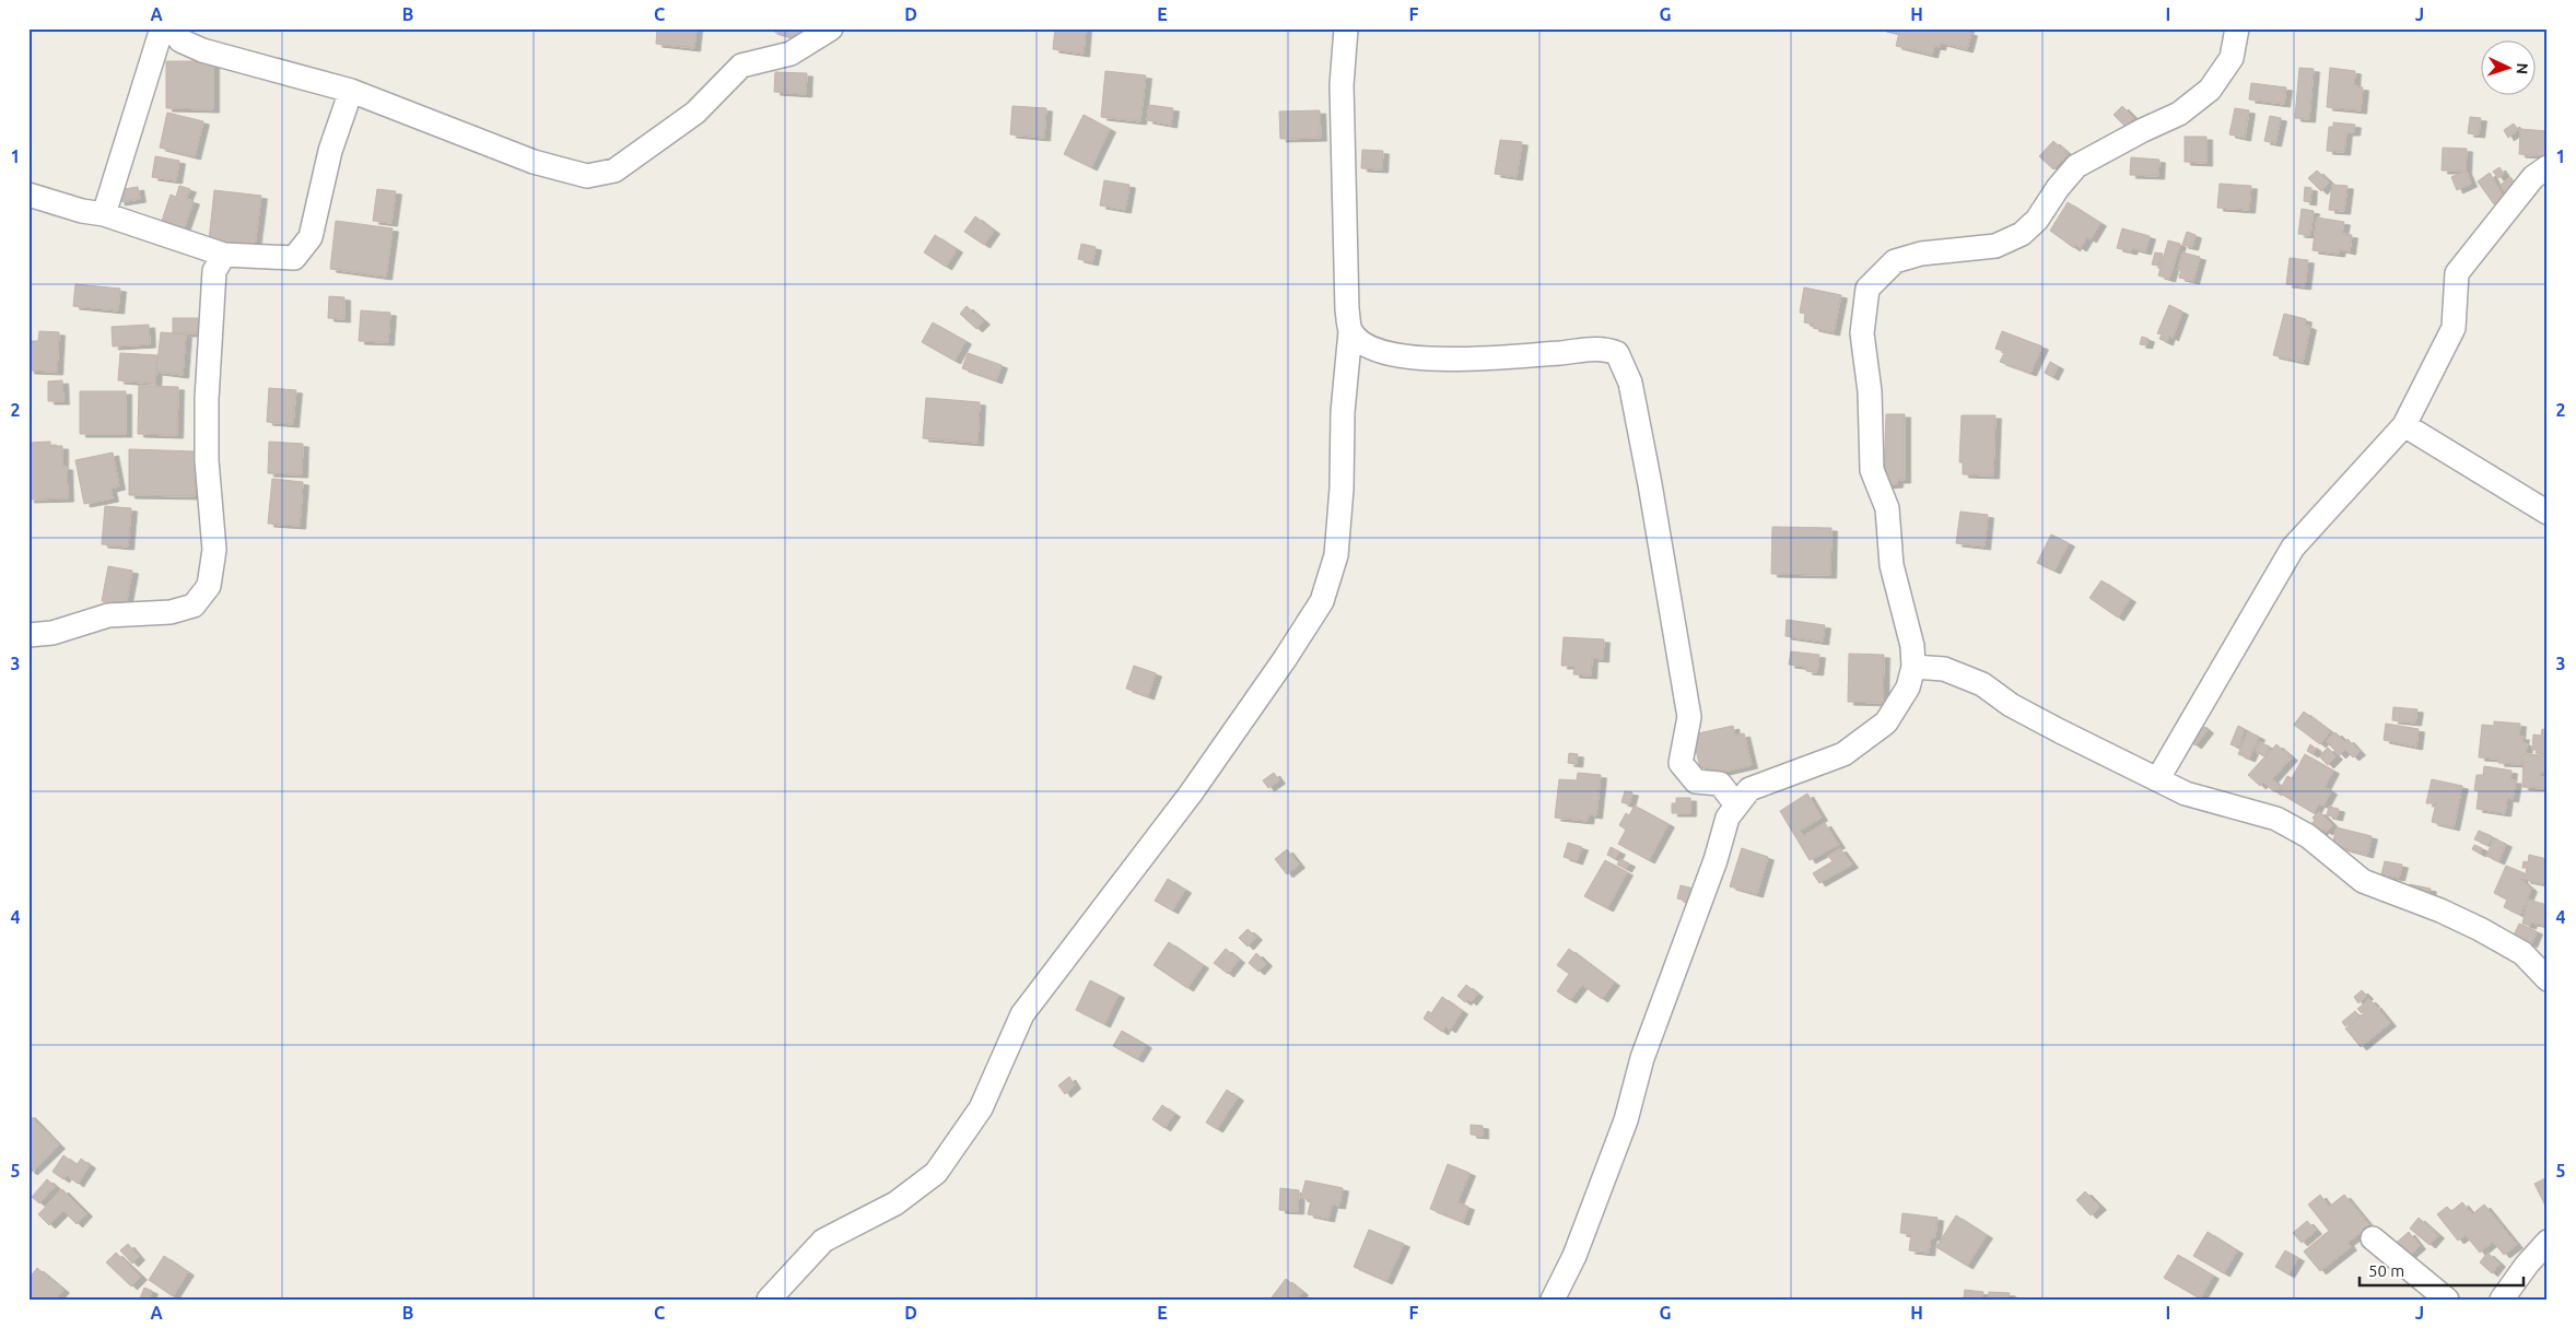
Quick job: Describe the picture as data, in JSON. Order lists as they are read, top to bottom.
{
  "scale_bar": "50 m",
  "north": "right",
  "grid": {
    "columns": [
      "A",
      "B",
      "C",
      "D",
      "E",
      "F",
      "G",
      "H",
      "I",
      "J"
    ],
    "rows": [
      "1",
      "2",
      "3",
      "4",
      "5"
    ]
  }
}
